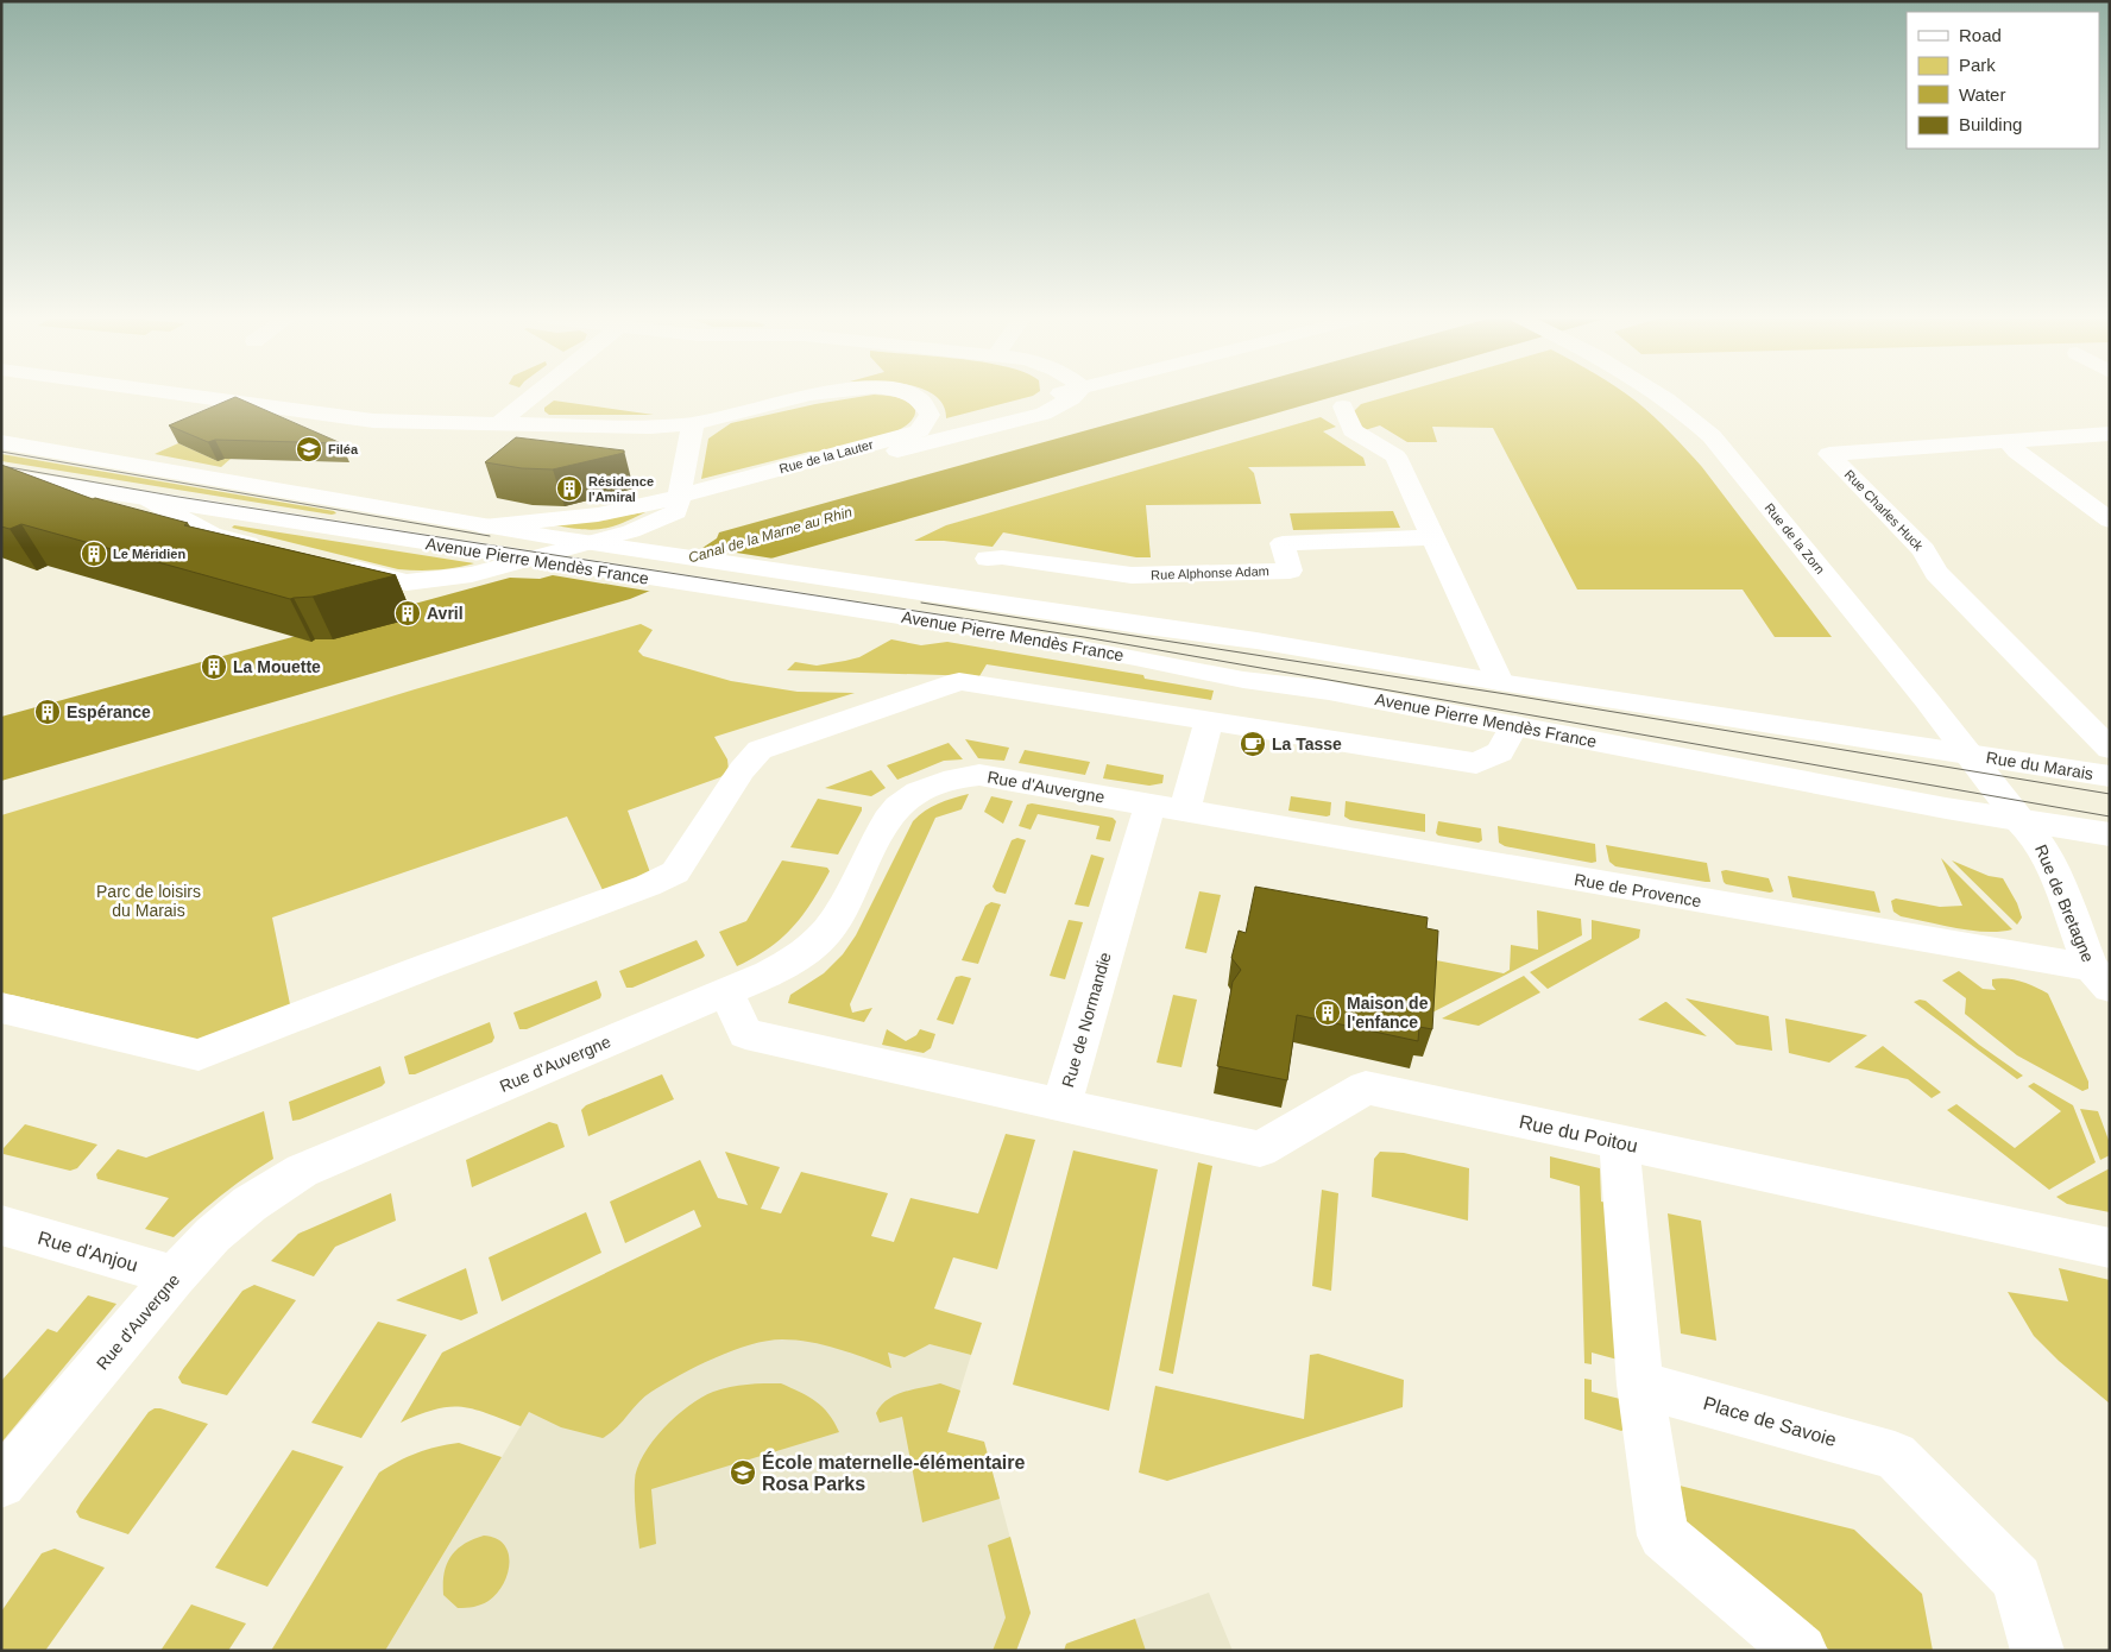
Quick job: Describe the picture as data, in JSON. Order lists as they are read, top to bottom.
{
  "streets": {
    "street": [
      "Rue de la Lauter",
      "Rue Charles Huck",
      "Rue de la Zorn",
      "Avenue Pierre Mendès France",
      "Rue Alphonse Adam",
      "Rue du Marais",
      "Rue d'Auvergne",
      "Rue de Provence",
      "Rue de Bretagne",
      "Rue de Normandie",
      "Rue du Poitou",
      "Rue d'Anjou",
      "Place de Savoie"
    ]
  },
  "crossings": [
    ["Rue de la Lauter", "Avenue Pierre Mendès France"],
    ["Rue de la Zorn", "Avenue Pierre Mendès France"],
    ["Rue de la Zorn", "Rue du Marais"],
    ["Rue de la Zorn", "Rue de Bretagne"],
    ["Avenue Pierre Mendès France", "Rue du Marais"],
    ["Avenue Pierre Mendès France", "Rue de Bretagne"],
    ["Rue d'Auvergne", "Rue de Normandie"],
    ["Rue d'Auvergne", "Rue d'Anjou"],
    ["Rue de Provence", "Rue de Bretagne"],
    ["Rue de Normandie", "Rue du Poitou"]
  ],
  "water": ["Canal de la Marne au Rhin"],
  "parks": ["Parc de loisirs du Marais"],
  "places": {
    "school or university": ["Filéa", "École maternelle-élémentaire Rosa Parks"],
    "building": [
      "Résidence l'Amiral",
      "Le Méridien",
      "Avril",
      "La Mouette",
      "Espérance",
      "Maison de l'enfance"
    ],
    "cafe": ["La Tasse"]
  },
  "legend": [
    "Road",
    "Park",
    "Water",
    "Building"
  ]
}
